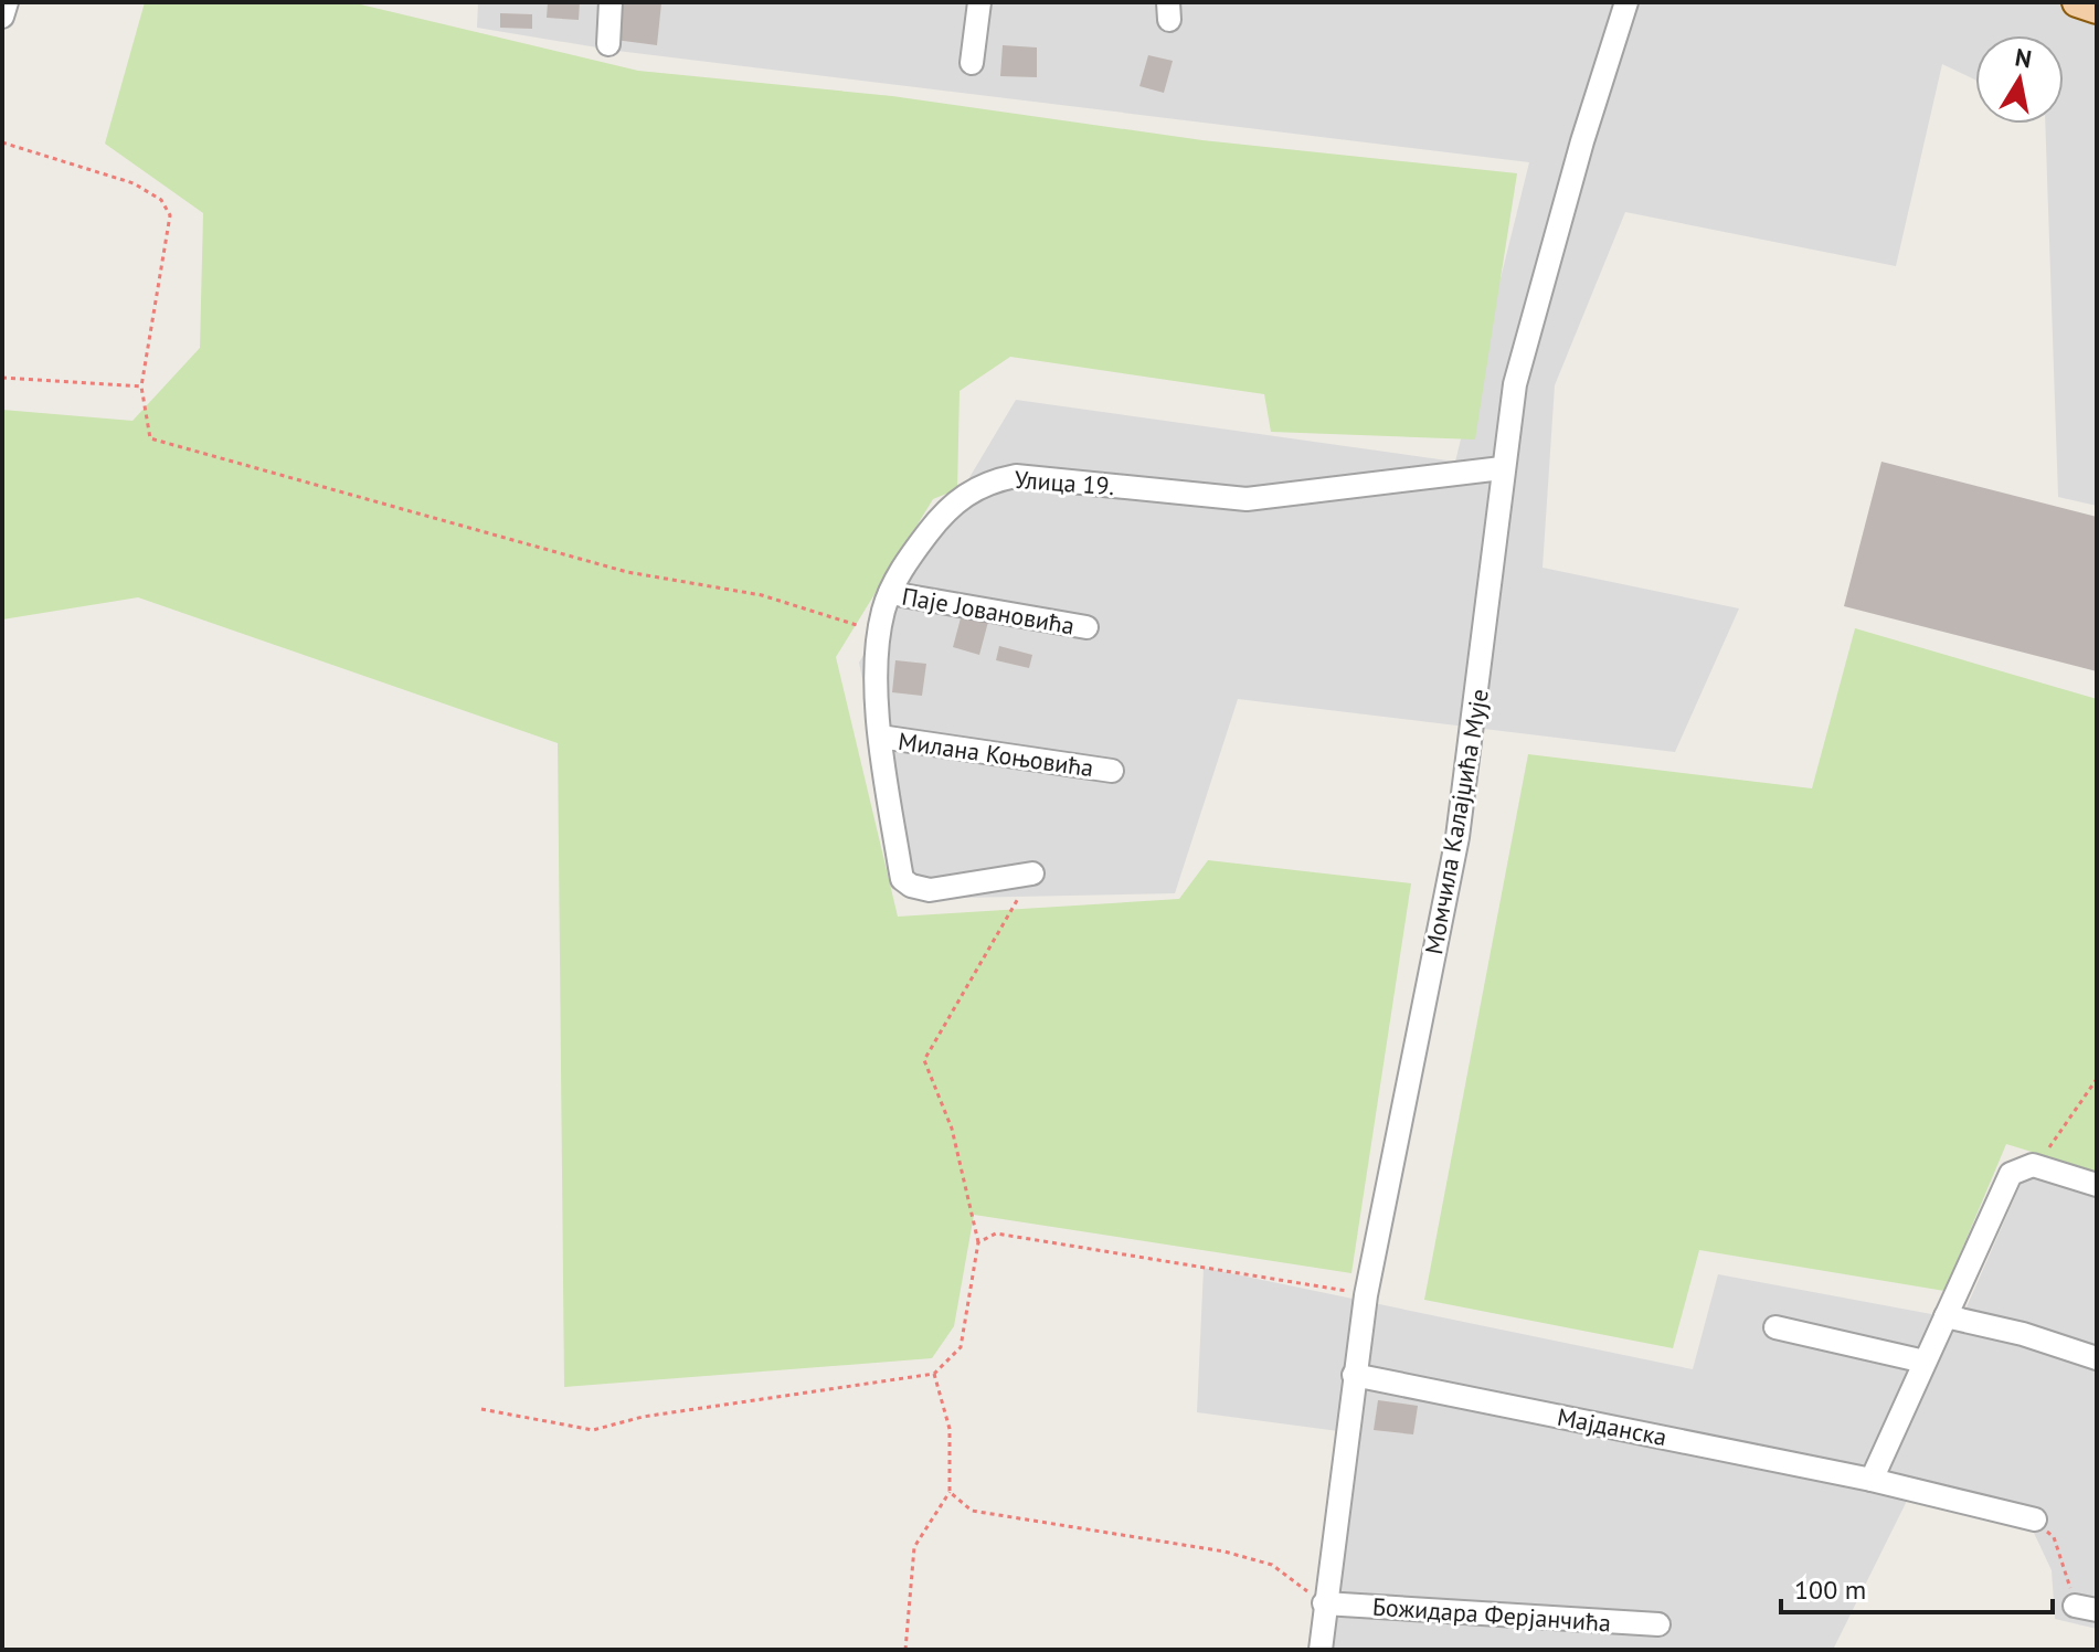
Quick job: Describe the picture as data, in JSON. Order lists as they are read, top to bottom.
{
  "streets": {
    "street": [
      "Улица 19.",
      "Паје Јовановића",
      "Милана Коњовића",
      "Момчила Калајџића Мује",
      "Мајданска",
      "Божидара Ферјанчића"
    ]
  },
  "crossings": [
    ["Улица 19.", "Паје Јовановића"],
    ["Улица 19.", "Милана Коњовића"],
    ["Улица 19.", "Момчила Калајџића Мује"],
    ["Момчила Калајџића Мује", "Мајданска"],
    ["Момчила Калајџића Мује", "Божидара Ферјанчића"]
  ],
  "scale_bar": "100 m",
  "north": "top"
}
